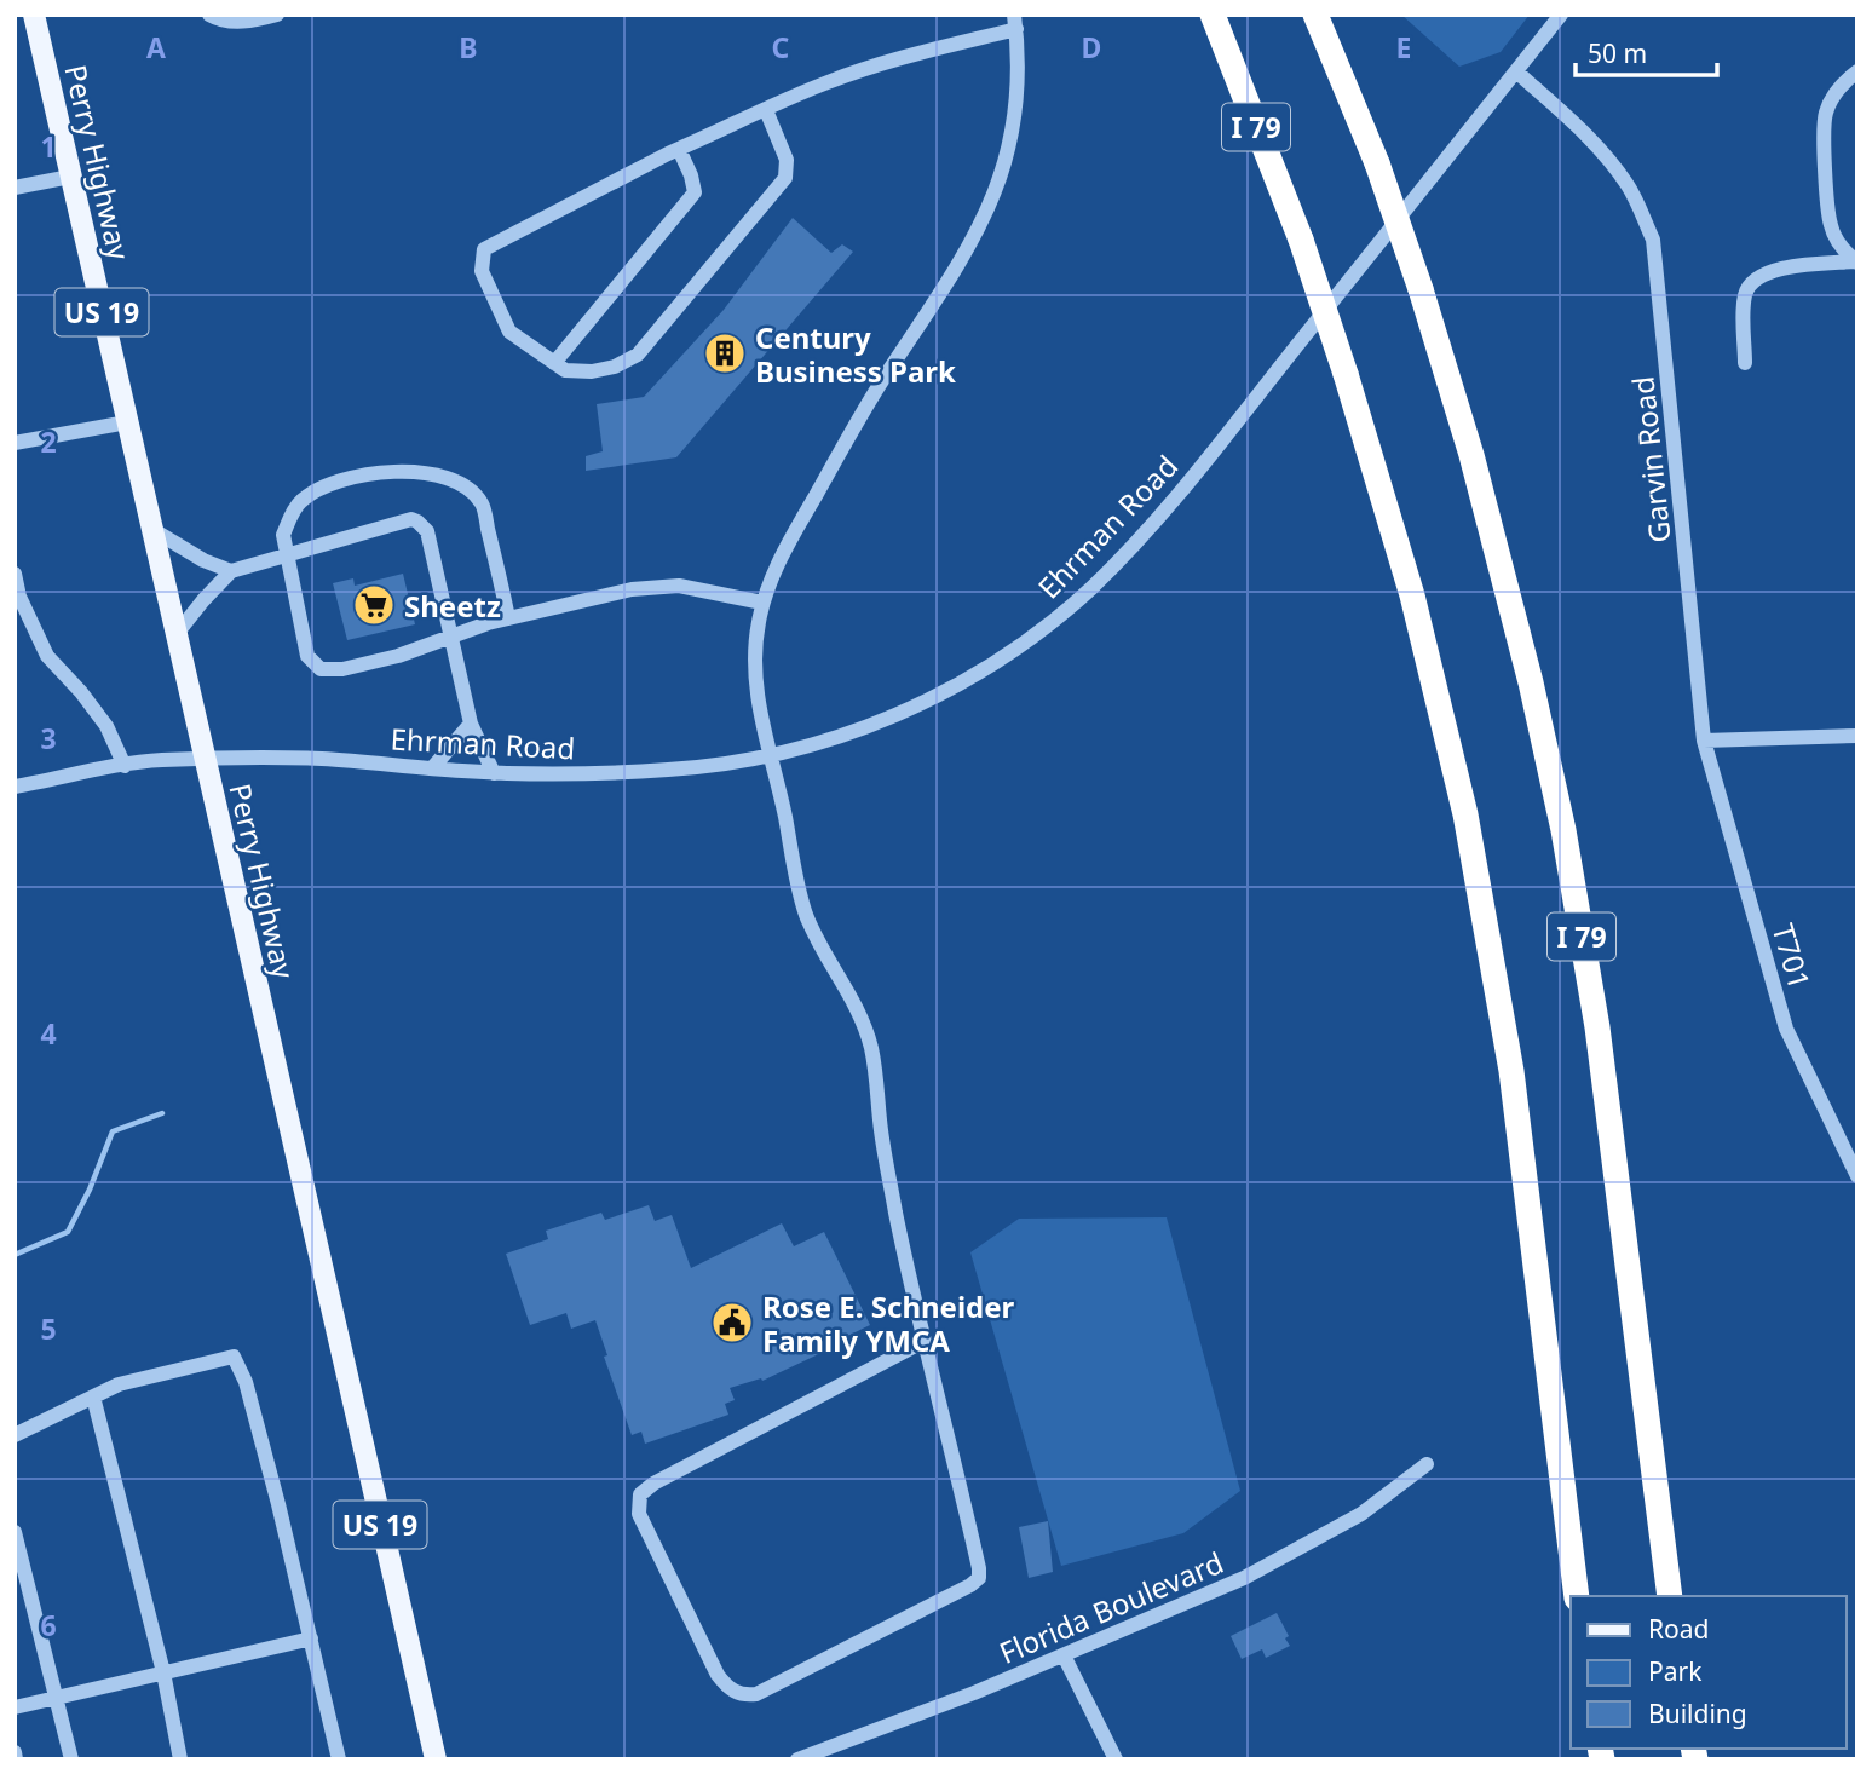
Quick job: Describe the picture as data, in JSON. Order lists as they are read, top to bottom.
{
  "streets": {
    "highway": ["I 79"],
    "main road": ["Perry Highway", "US 19"],
    "street": [
      "Garvin Road",
      "Ehrman Road",
      "T701",
      "Florida Boulevard"
    ]
  },
  "crossings": [
    ["Perry Highway", "Ehrman Road"],
    ["Garvin Road", "Ehrman Road"],
    ["Garvin Road", "T701"]
  ],
  "places": {
    "building": ["Century Business Park"],
    "supermarket": ["Sheetz"],
    "public building": ["Rose E. Schneider Family YMCA"]
  },
  "legend": ["Road", "Park", "Building"],
  "scale_bar": "50 m",
  "grid": {
    "columns": [
      "A",
      "B",
      "C",
      "D",
      "E"
    ],
    "rows": [
      "1",
      "2",
      "3",
      "4",
      "5",
      "6"
    ]
  }
}
